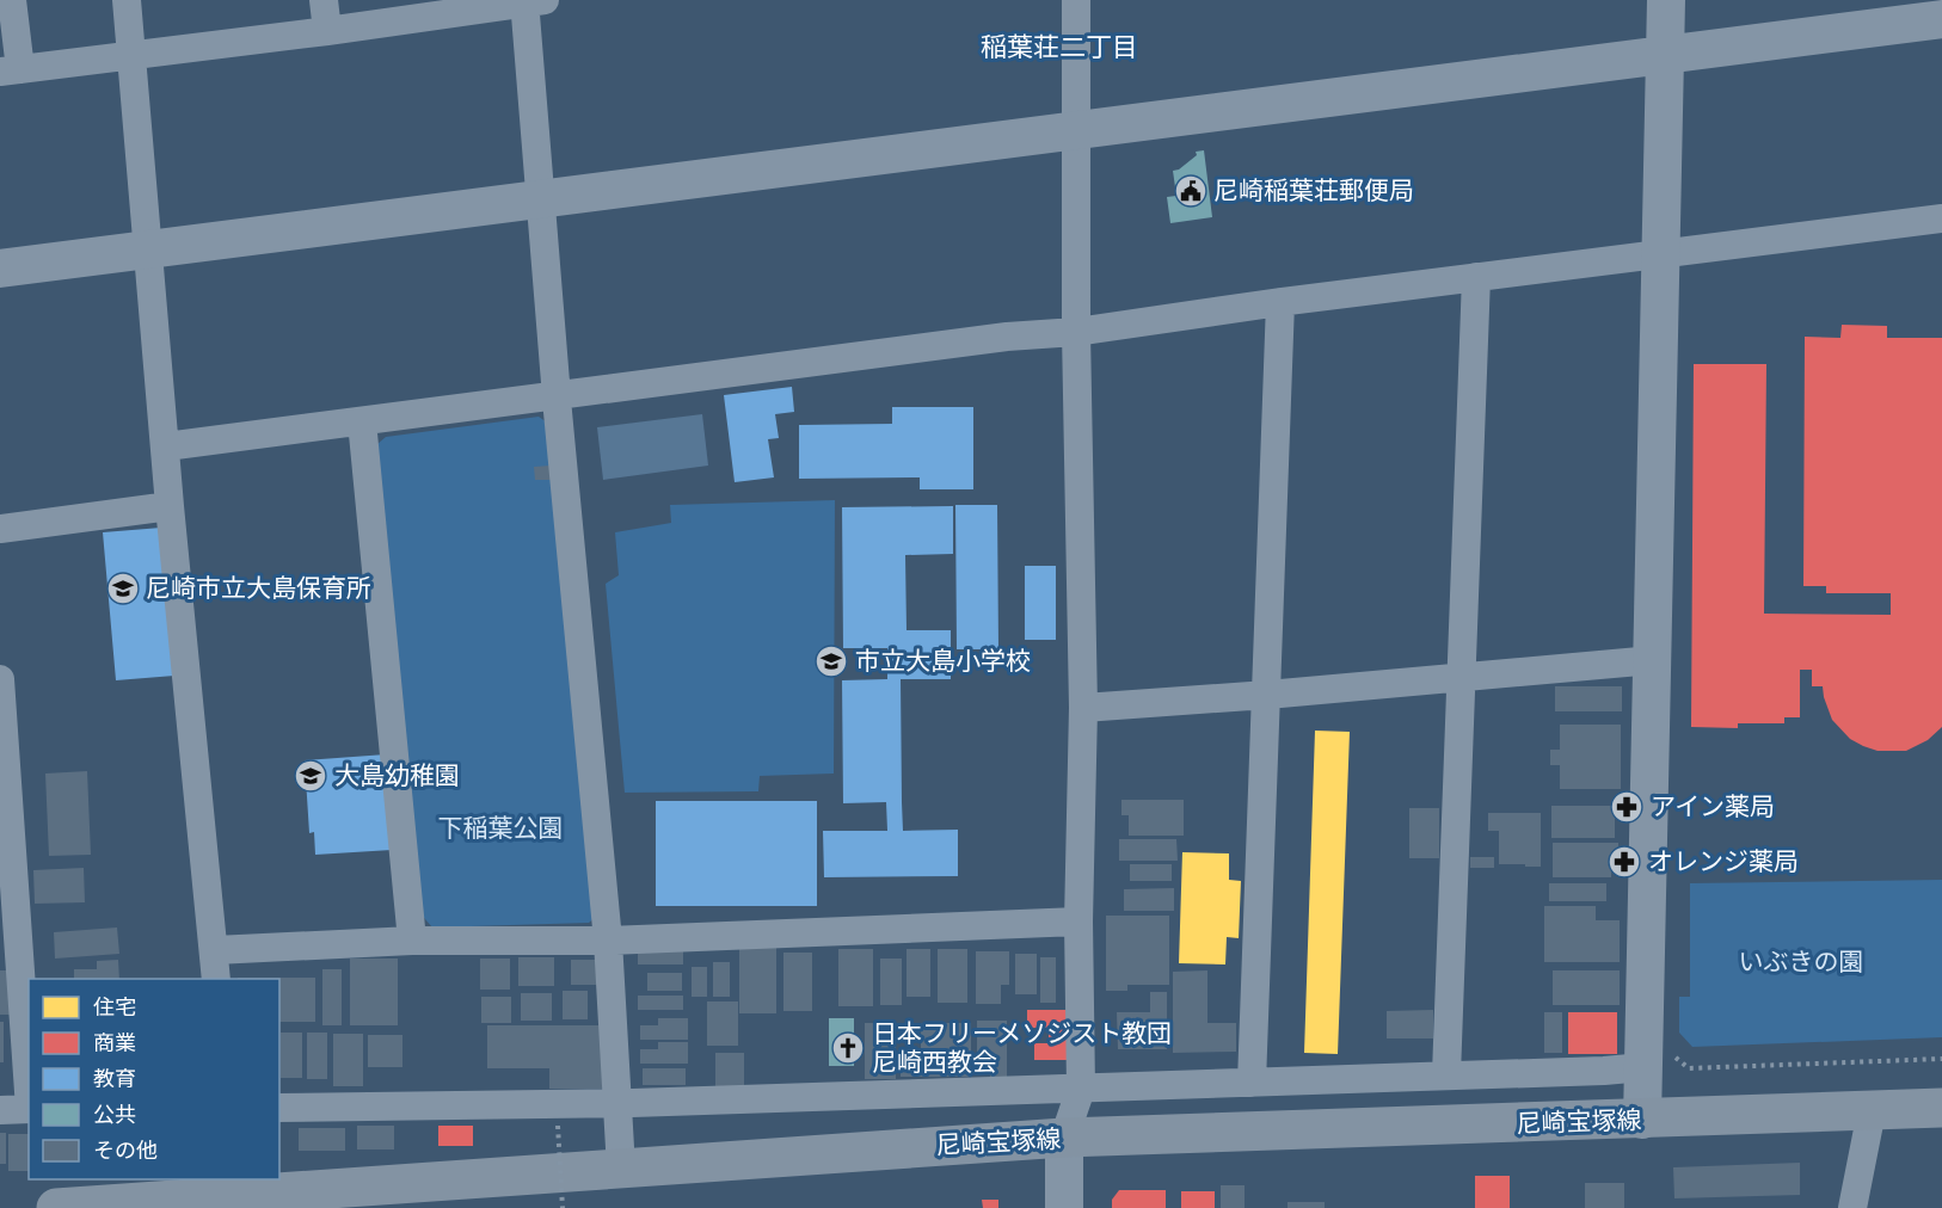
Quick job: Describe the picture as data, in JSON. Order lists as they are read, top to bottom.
{
  "streets": {
    "main road": ["尼崎宝塚線"]
  },
  "districts": ["稲葉荘二丁目"],
  "parks": ["下稲葉公園", "いぶきの園"],
  "places": {
    "public building": ["尼崎稲葉荘郵便局"],
    "school or university": ["尼崎市立大島保育所", "市立大島小学校", "大島幼稚園"],
    "pharmacy": ["アイン薬局", "オレンジ薬局"],
    "church": ["日本フリーメソジスト教団 尼崎西教会"]
  },
  "legend": [
    "住宅",
    "商業",
    "教育",
    "公共",
    "その他"
  ]
}
